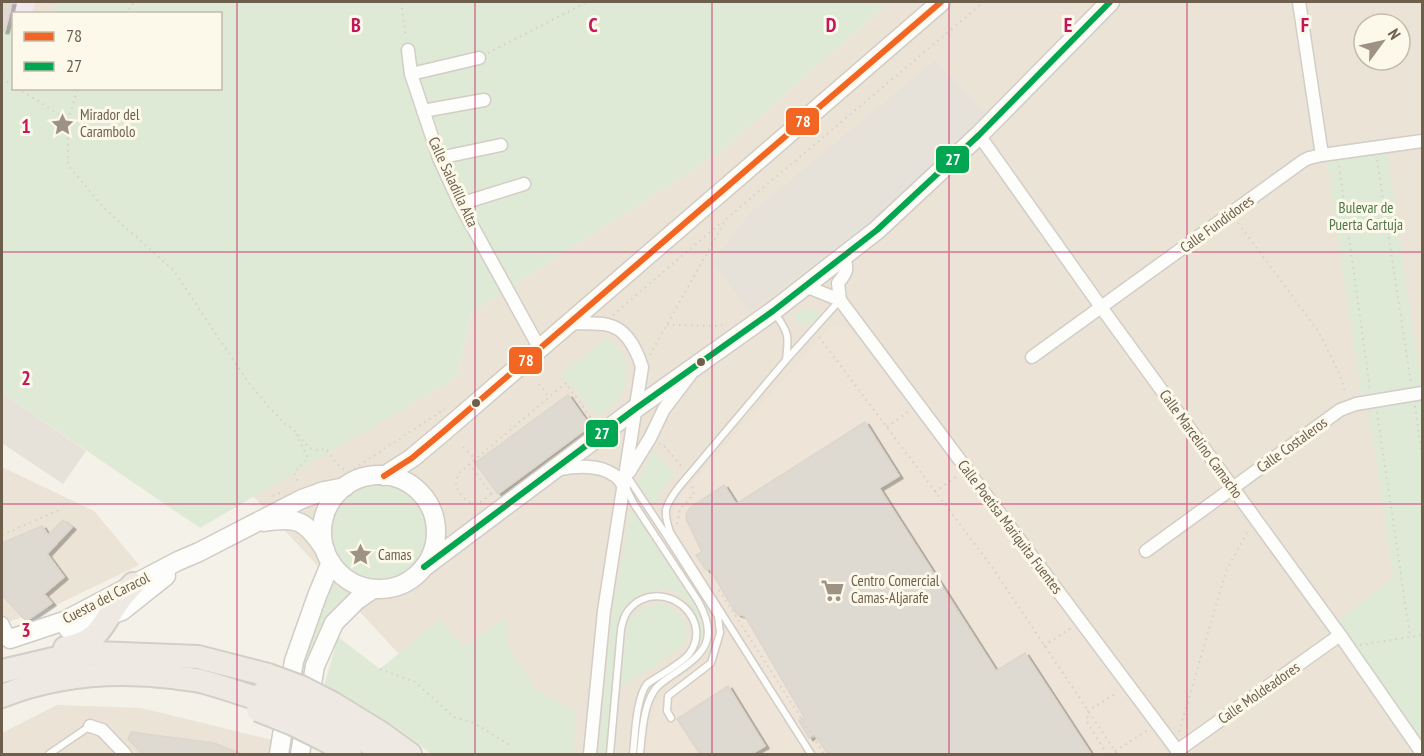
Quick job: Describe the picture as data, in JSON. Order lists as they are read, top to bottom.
{
  "streets": {
    "main road": ["Cuesta del Caracol"],
    "street": [
      "Calle Saladilla Alta",
      "Calle Fundidores",
      "Calle Marcelino Camacho",
      "Calle Costaleros",
      "Calle Poetisa Mariquita Fuentes",
      "Calle Moldeadores"
    ]
  },
  "crossings": [
    ["Calle Fundidores", "Calle Marcelino Camacho"],
    ["Calle Marcelino Camacho", "Calle Costaleros"],
    ["Calle Marcelino Camacho", "Calle Moldeadores"],
    ["Calle Poetisa Mariquita Fuentes", "Calle Moldeadores"]
  ],
  "parks": ["Bulevar de Puerta Cartuja"],
  "places": {
    "place": ["Mirador del Carambolo", "Camas"],
    "supermarket": ["Centro Comercial Camas-Aljarafe"]
  },
  "lines": ["transit line 78", "transit line 27"],
  "legend": ["78", "27"],
  "north": "top right",
  "grid": {
    "columns": [
      "B",
      "C",
      "D",
      "E",
      "F"
    ],
    "rows": ["1", "2", "3"]
  }
}
